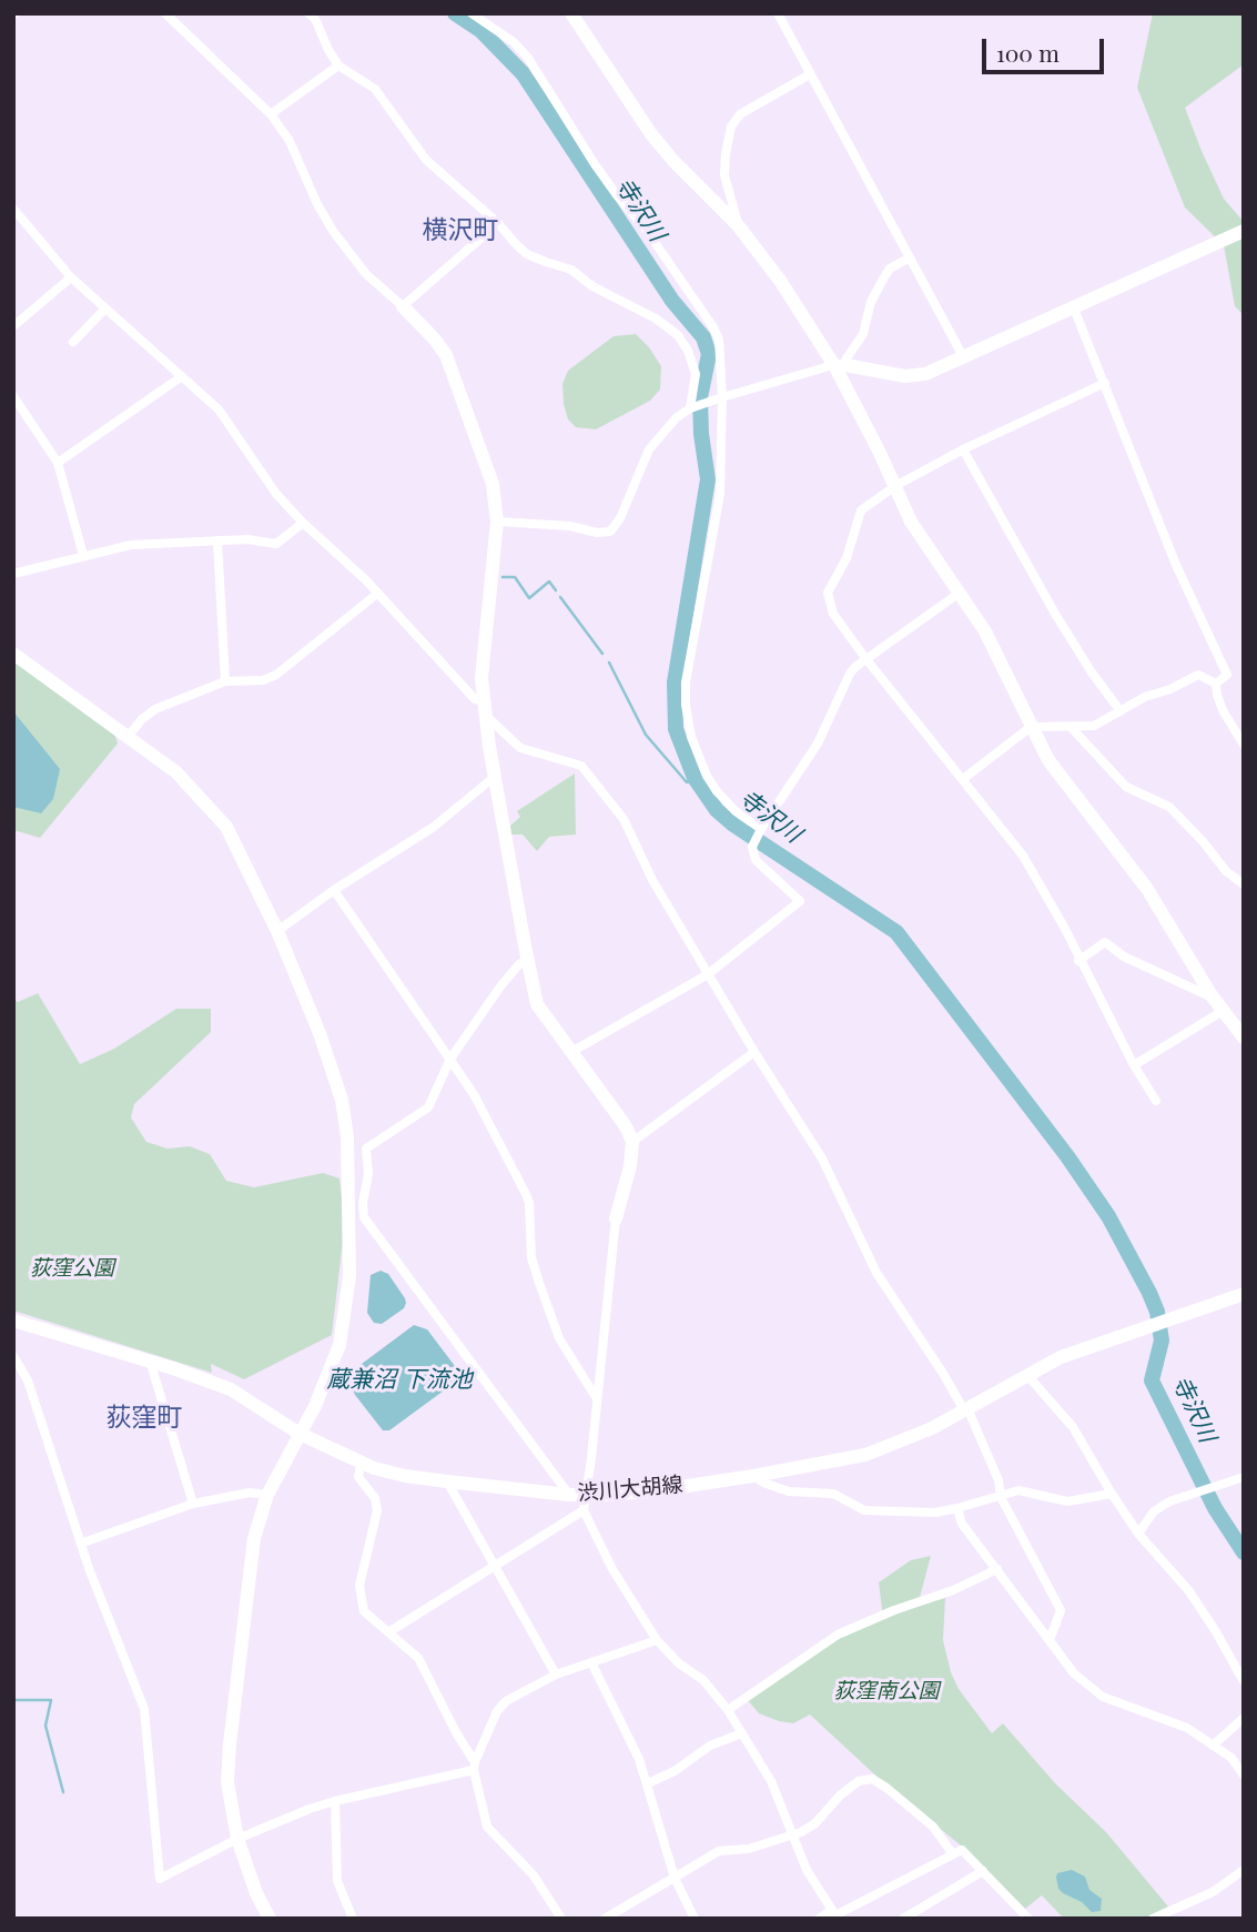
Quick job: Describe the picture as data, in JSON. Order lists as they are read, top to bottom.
{
  "streets": {
    "street": ["渋川大胡線"]
  },
  "districts": ["横沢町", "荻窪町"],
  "water": ["寺沢川", "蔵兼沼 下流池"],
  "parks": ["荻窪公園", "荻窪南公園"],
  "scale_bar": "100 m"
}
